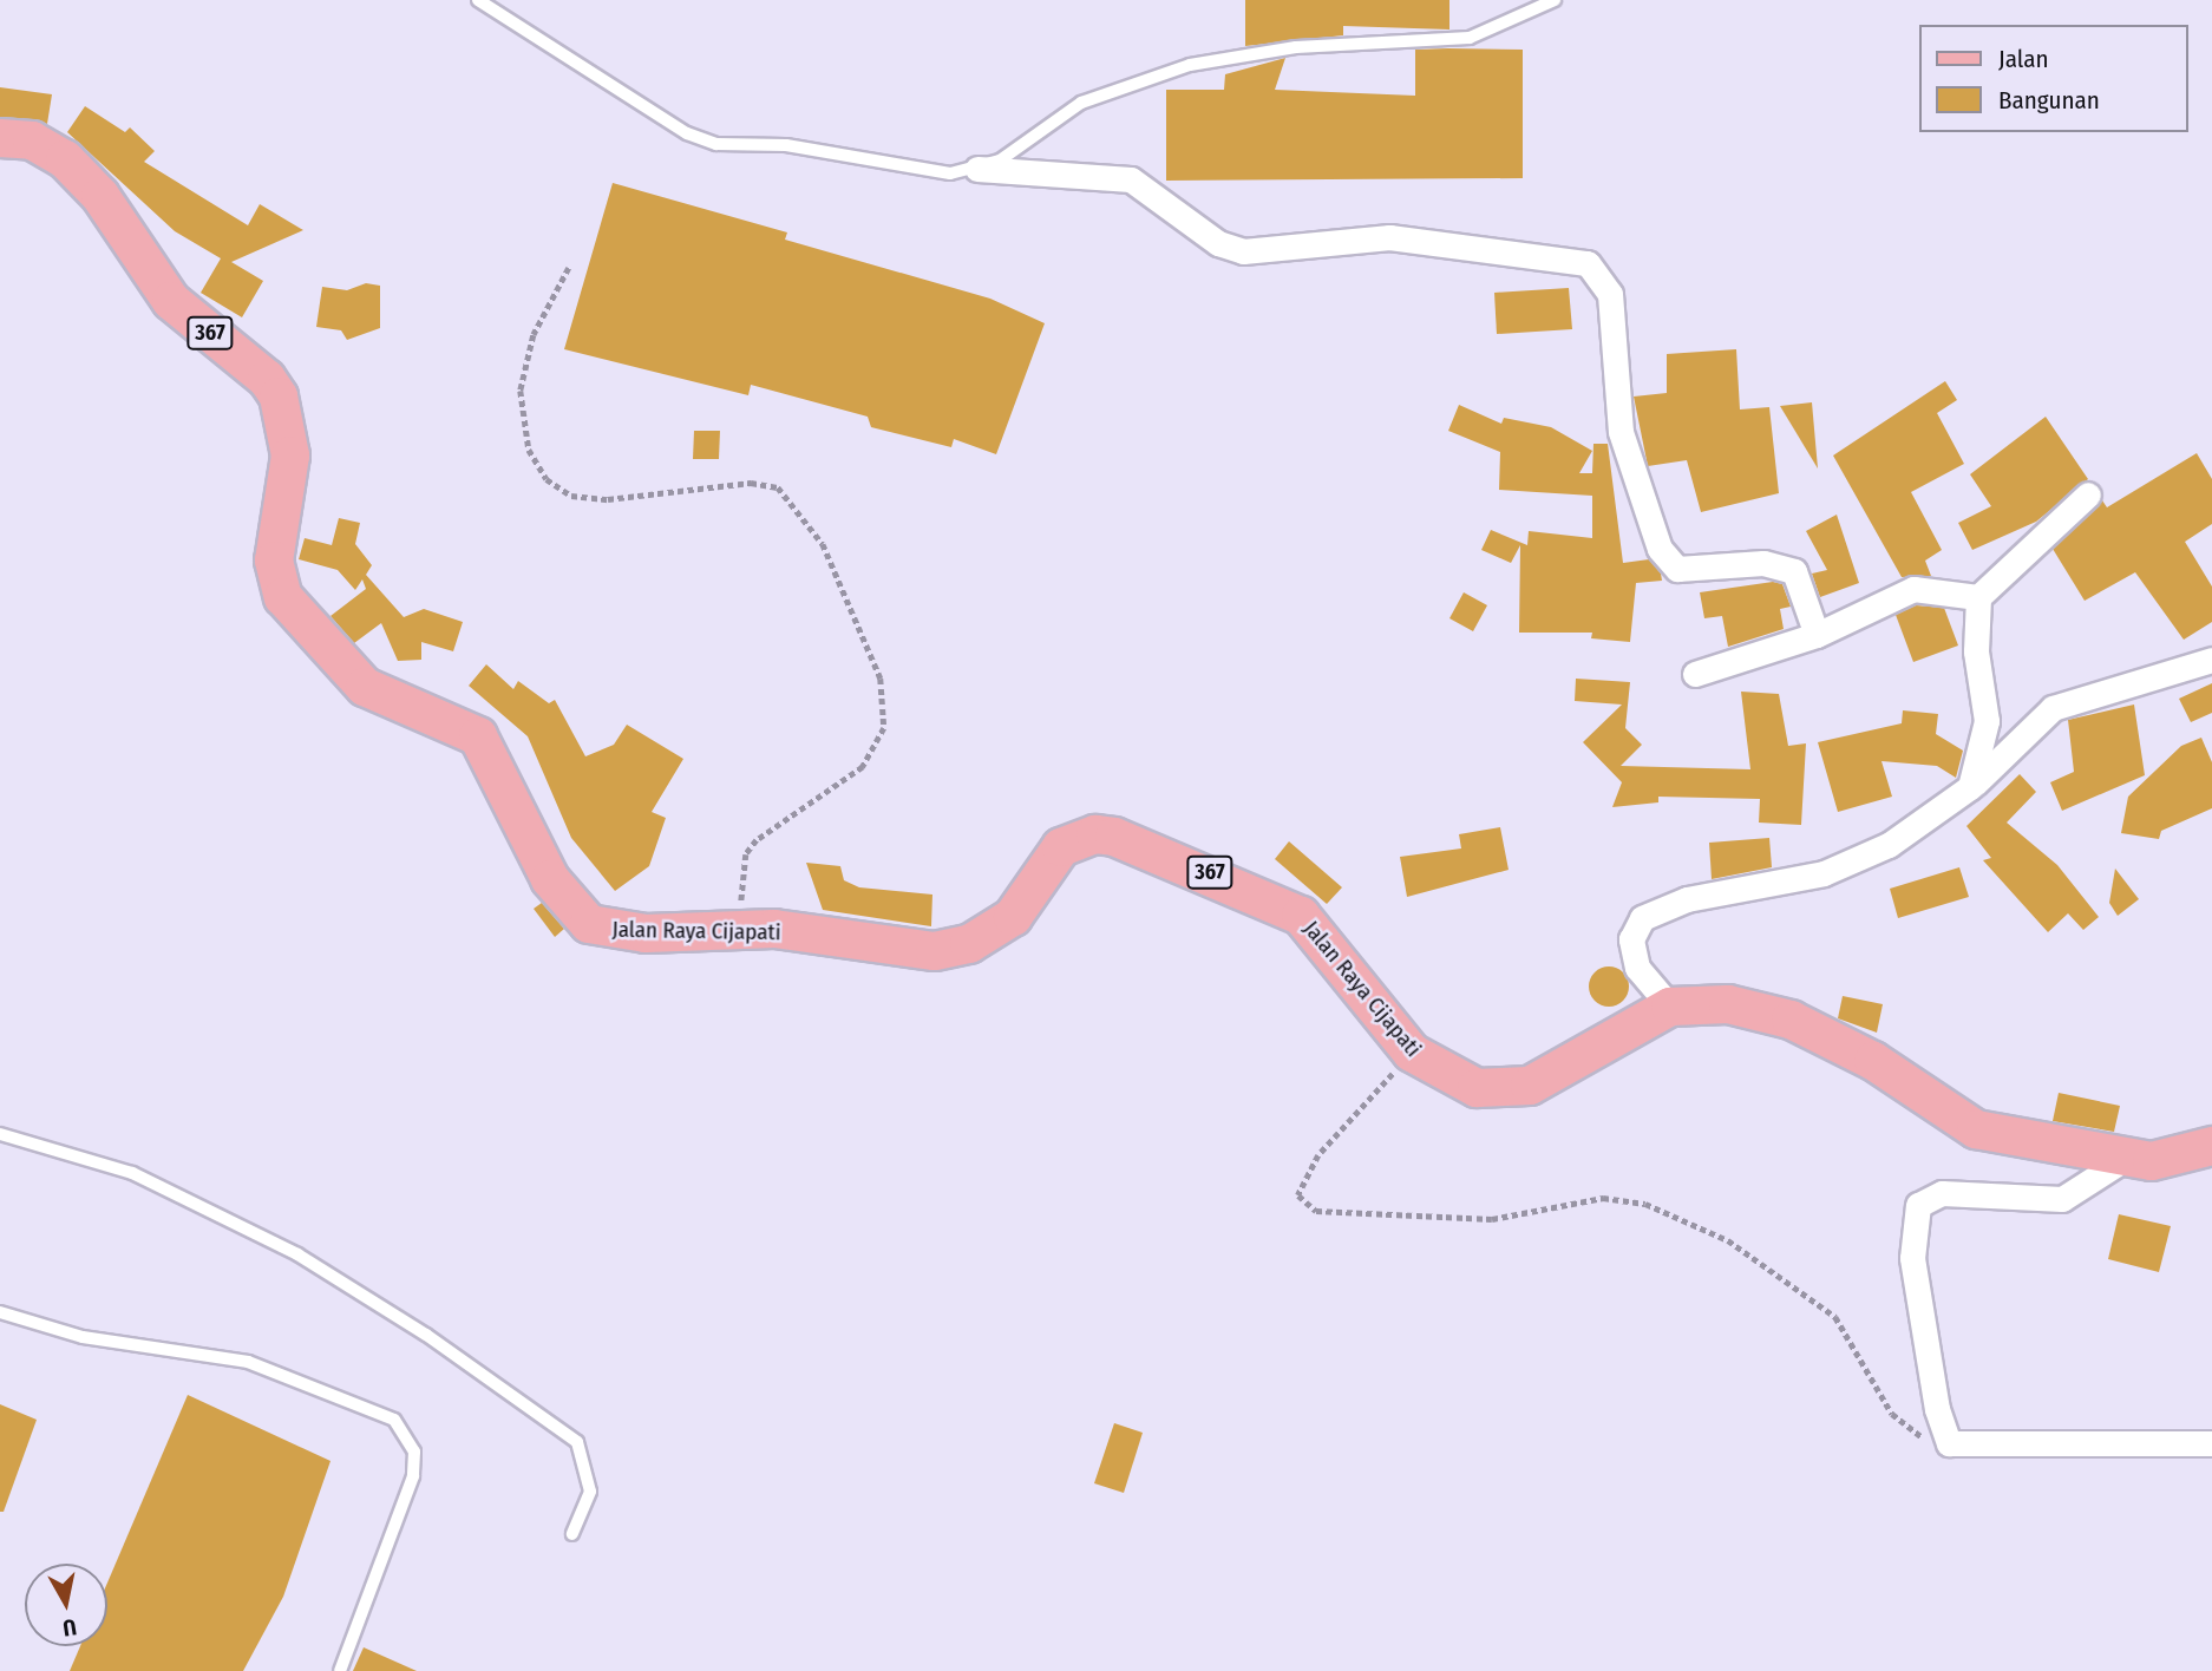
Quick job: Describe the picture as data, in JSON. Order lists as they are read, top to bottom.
{
  "streets": {
    "main road": ["367", "Jalan Raya Cijapati"]
  },
  "legend": ["Jalan", "Bangunan"],
  "north": "bottom"
}
